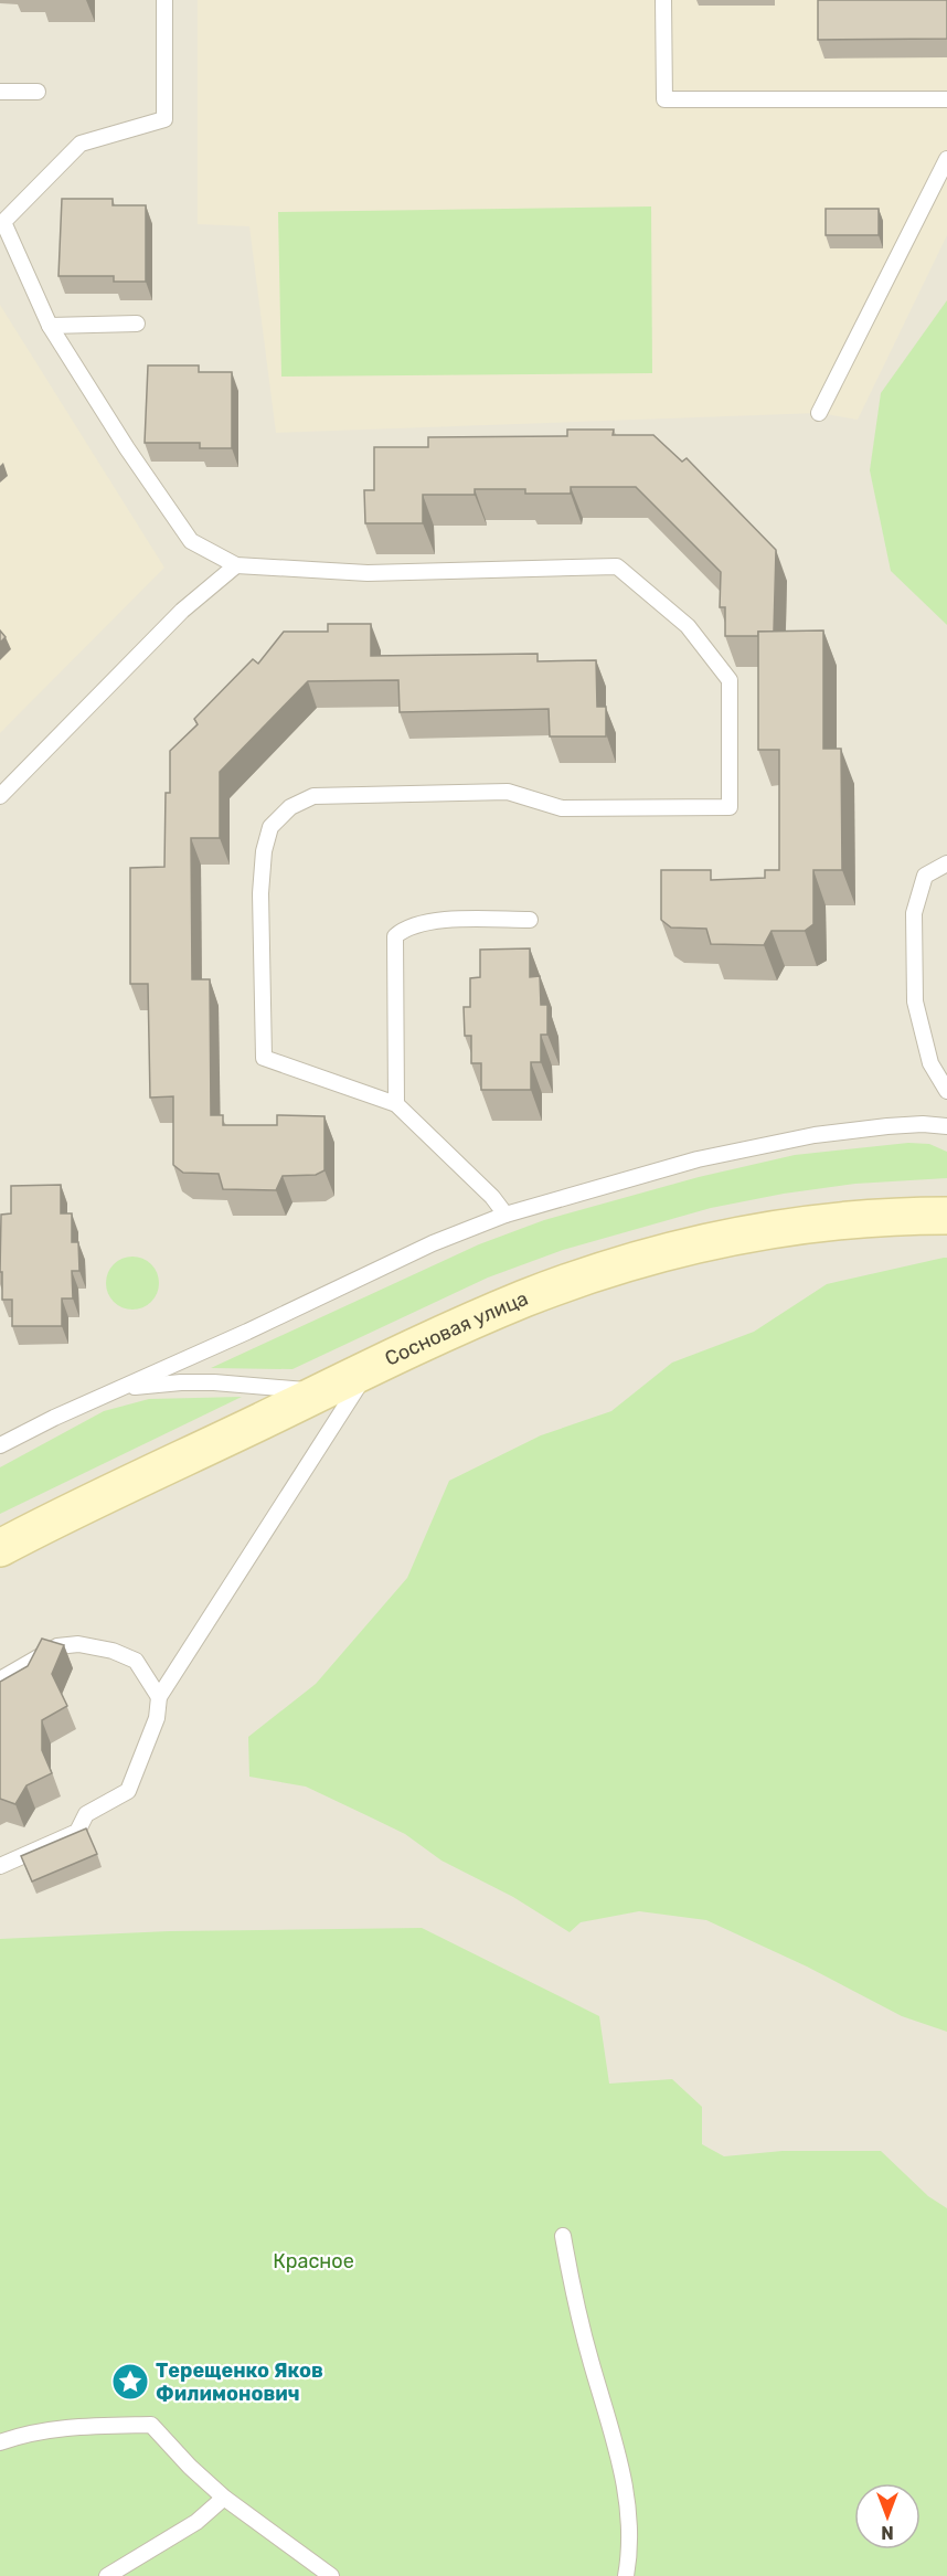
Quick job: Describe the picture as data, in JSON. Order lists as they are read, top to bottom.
{
  "streets": {
    "street": ["Сосновая улица"]
  },
  "parks": ["Красное"],
  "places": {
    "place": ["Терещенко Яков Филимонович"]
  },
  "north": "bottom"
}
